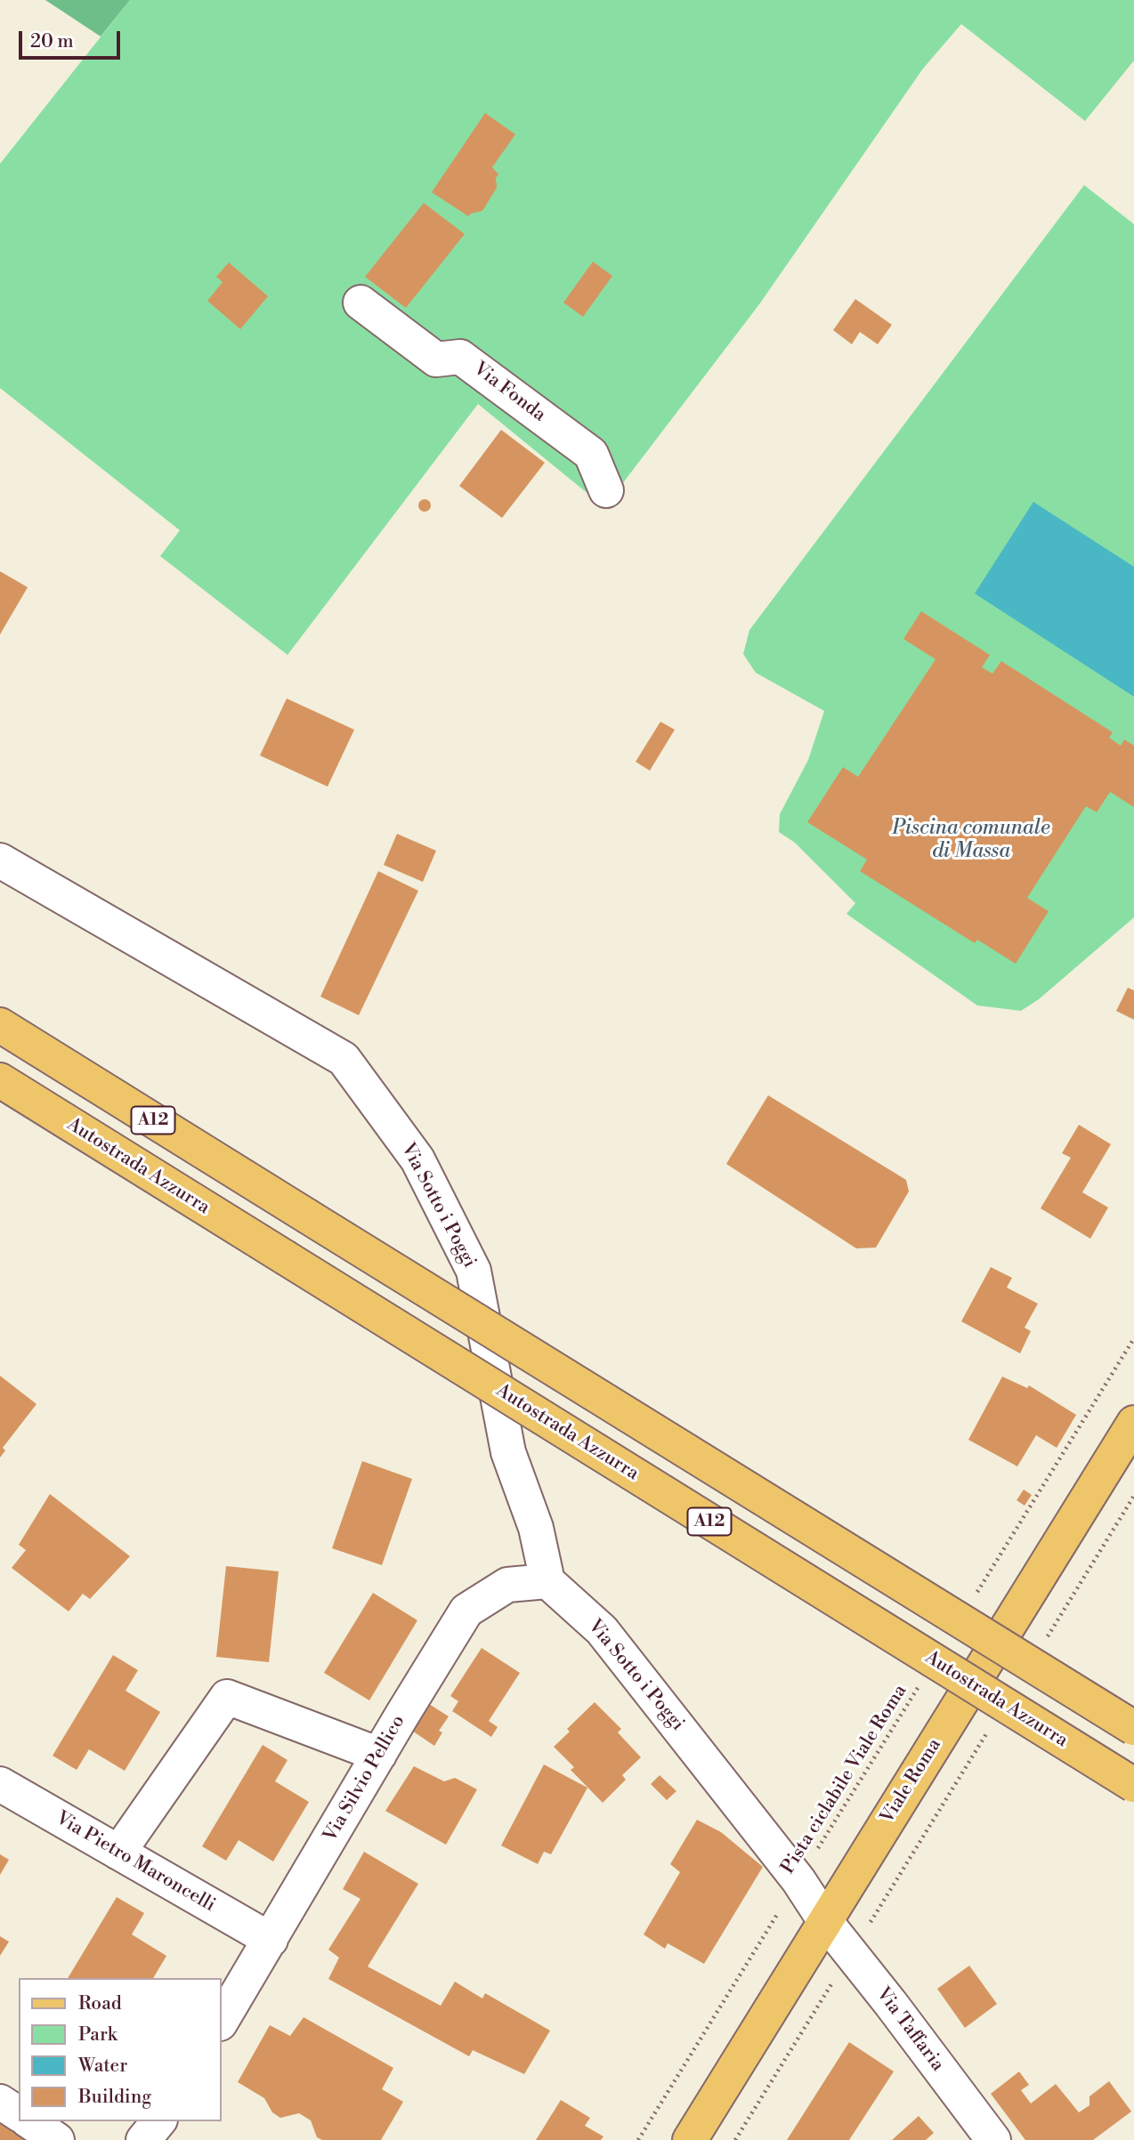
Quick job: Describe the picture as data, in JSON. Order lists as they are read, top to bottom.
{
  "streets": {
    "main road": ["A12", "Autostrada Azzurra", "Viale Roma"],
    "street": [
      "Via Fonda",
      "Via Sotto i Poggi",
      "Via Silvio Pellico",
      "Via Pietro Maroncelli",
      "Via Taffaria"
    ],
    "path": ["Pista ciclabile Viale Roma"]
  },
  "crossings": [
    ["Via Sotto i Poggi", "Via Silvio Pellico"],
    ["Via Sotto i Poggi", "Pista ciclabile Viale Roma"],
    ["Via Sotto i Poggi", "Viale Roma"],
    ["Via Sotto i Poggi", "Via Taffaria"],
    ["Via Silvio Pellico", "Via Pietro Maroncelli"],
    ["Viale Roma", "Via Taffaria"]
  ],
  "water": ["Piscina comunale di Massa"],
  "legend": [
    "Road",
    "Park",
    "Water",
    "Building"
  ],
  "scale_bar": "20 m"
}
